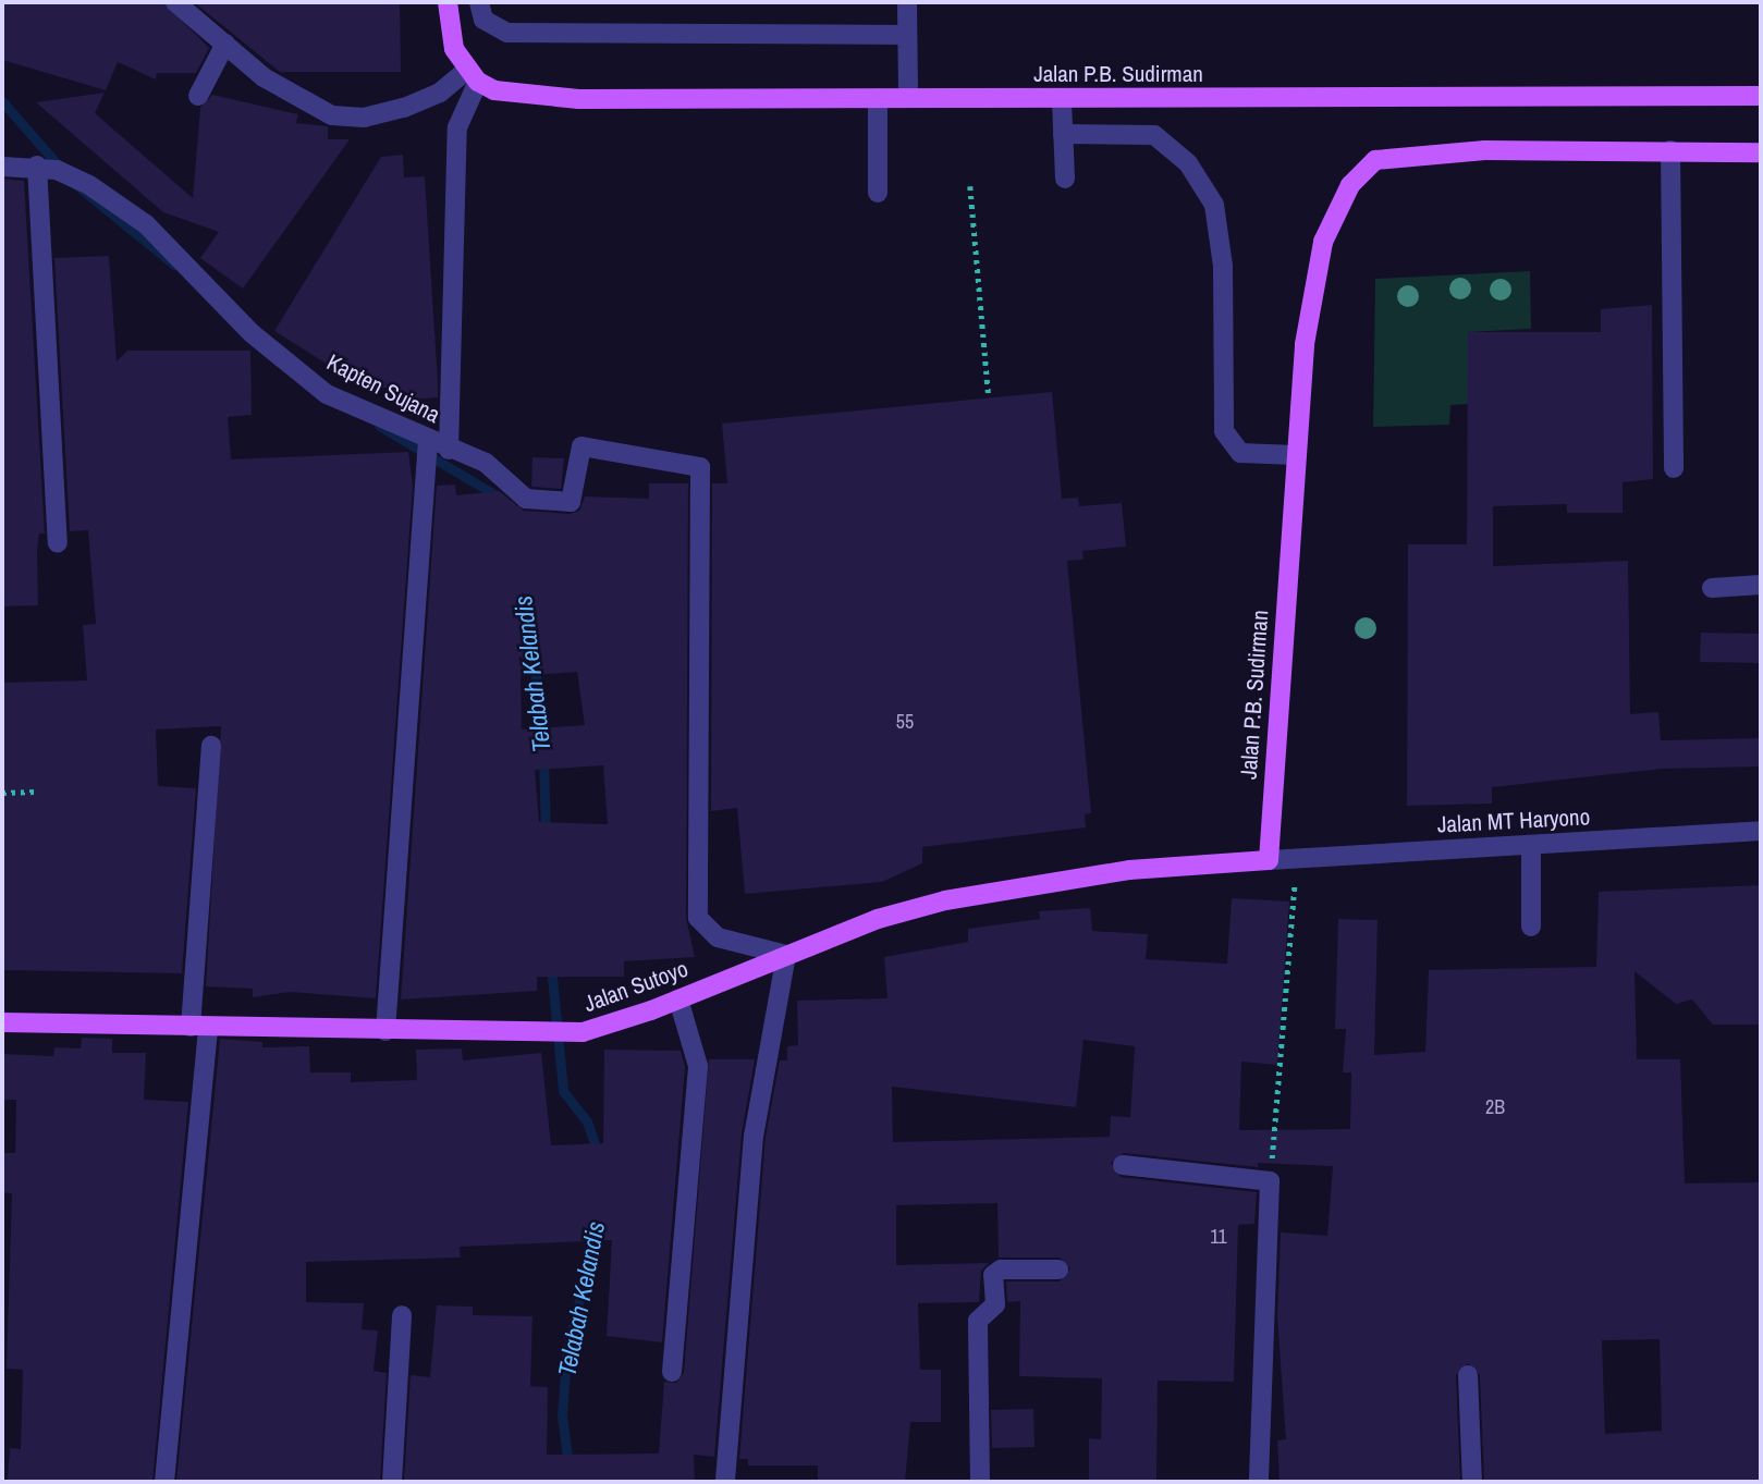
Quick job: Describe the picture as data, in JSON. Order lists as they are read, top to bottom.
{
  "streets": {
    "main road": ["Jalan P.B. Sudirman", "Jalan Sutoyo"],
    "street": ["Kapten Sujana", "Jalan MT Haryono"]
  },
  "crossings": [
    ["Jalan P.B. Sudirman", "Kapten Sujana"],
    ["Jalan P.B. Sudirman", "Jalan MT Haryono"],
    ["Jalan P.B. Sudirman", "Jalan Sutoyo"],
    ["Jalan MT Haryono", "Jalan Sutoyo"]
  ],
  "water": ["Telabah Kelandis"],
  "house_numbers": ["55", "2B", "11"]
}
